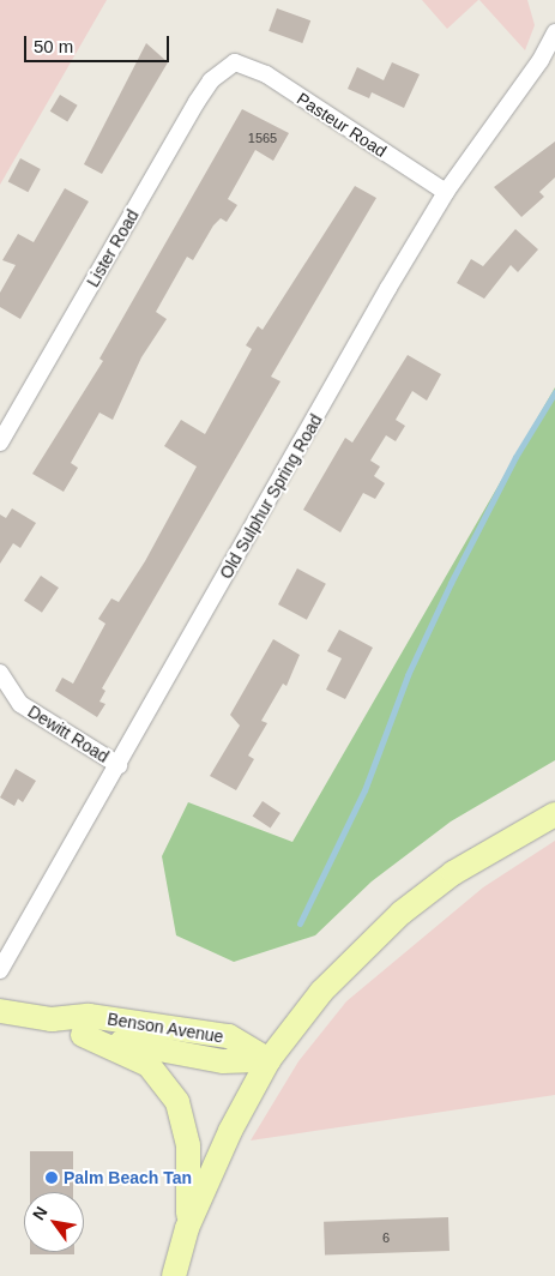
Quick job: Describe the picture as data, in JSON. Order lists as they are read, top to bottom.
{
  "streets": {
    "main road": ["Benson Avenue"],
    "street": [
      "Pasteur Road",
      "Lister Road",
      "Old Sulphur Spring Road",
      "Dewitt Road"
    ]
  },
  "crossings": [
    ["Pasteur Road", "Lister Road"],
    ["Pasteur Road", "Old Sulphur Spring Road"],
    ["Old Sulphur Spring Road", "Dewitt Road"]
  ],
  "places": ["Palm Beach Tan"],
  "house_numbers": ["1565", "6"],
  "scale_bar": "50 m",
  "north": "top left"
}
